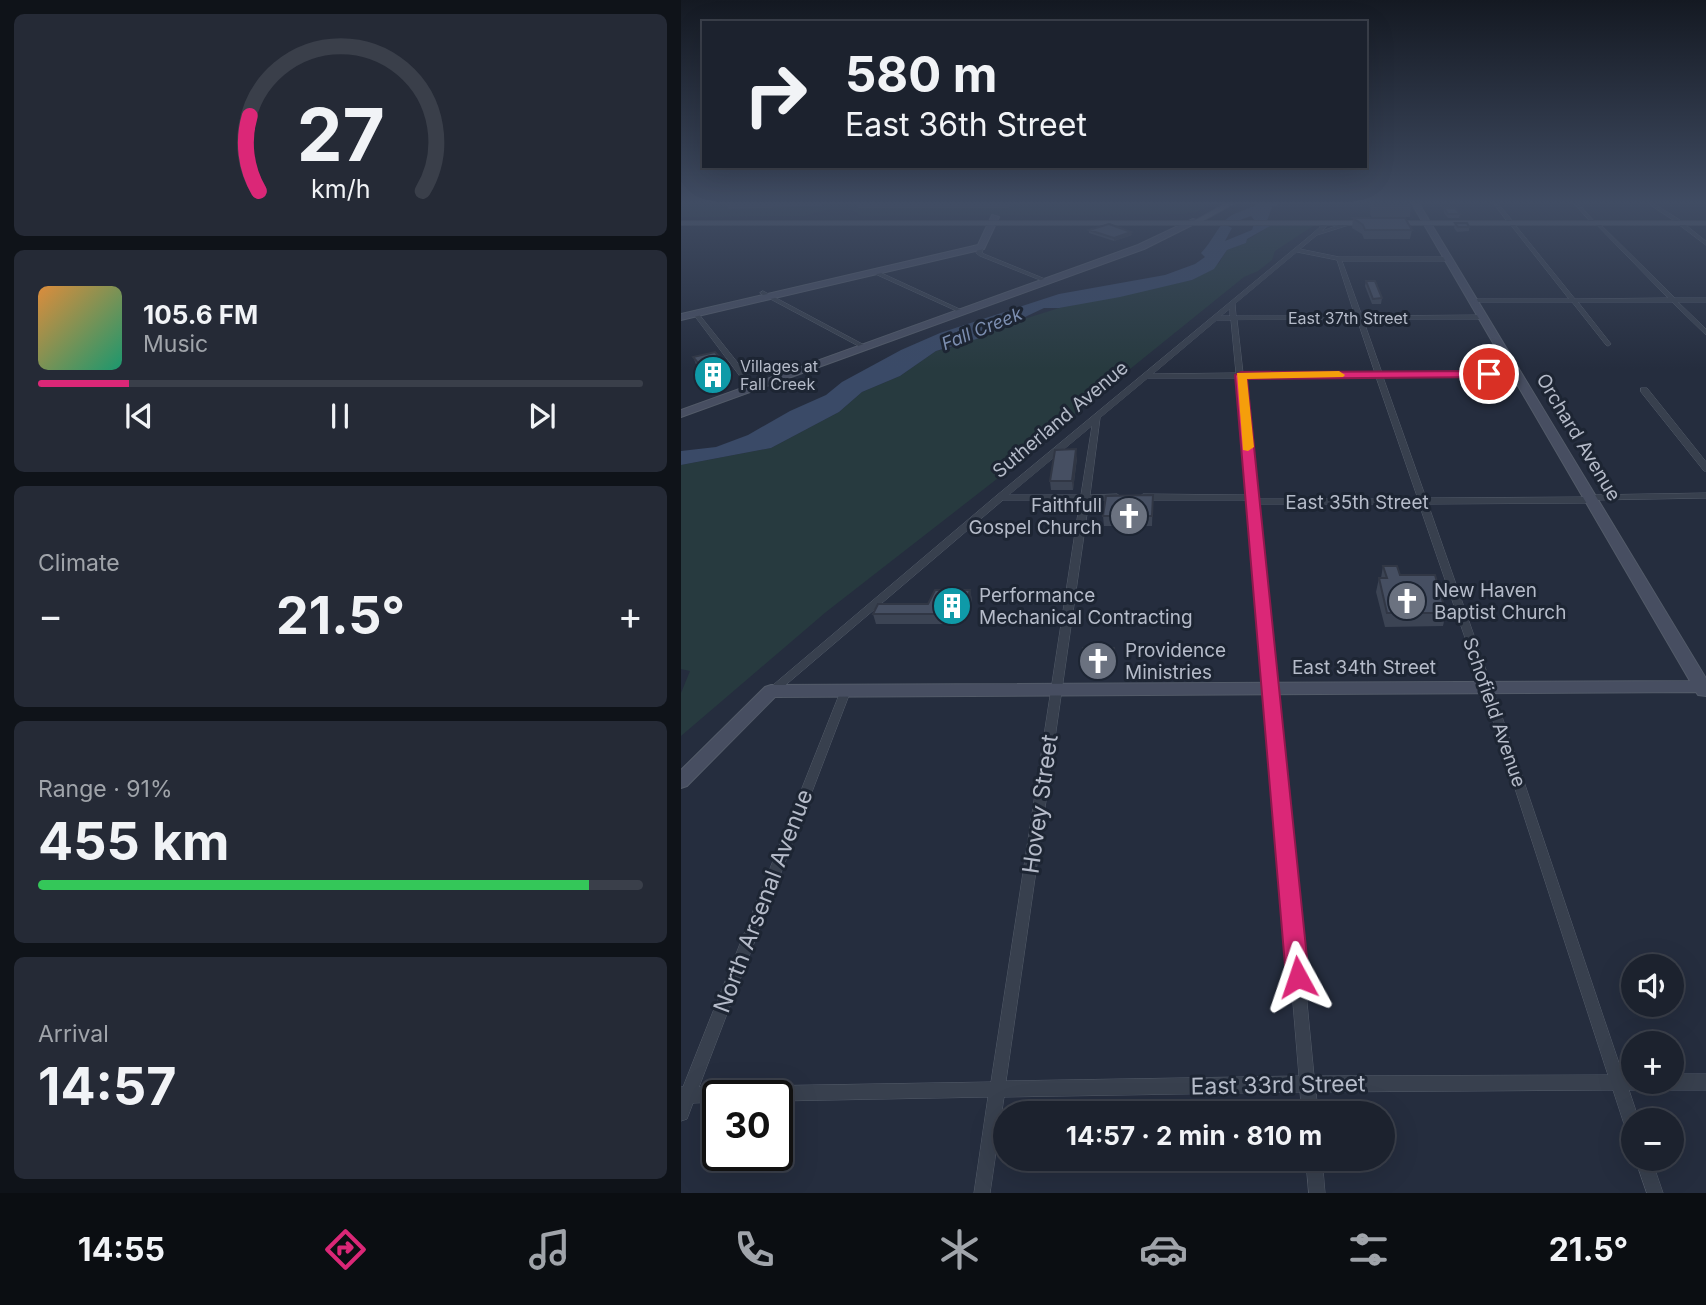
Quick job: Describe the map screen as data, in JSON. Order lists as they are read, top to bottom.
{
  "streets": {
    "street": [
      "East 37th Street",
      "Sutherland Avenue",
      "Orchard Avenue",
      "East 35th Street",
      "East 34th Street",
      "Schofield Avenue",
      "Hovey Street",
      "North Arsenal Avenue",
      "East 33rd Street"
    ]
  },
  "crossings": [
    ["East 37th Street", "Sutherland Avenue"],
    ["East 37th Street", "Orchard Avenue"],
    ["East 37th Street", "Schofield Avenue"],
    ["Sutherland Avenue", "East 35th Street"],
    ["Sutherland Avenue", "East 34th Street"],
    ["Sutherland Avenue", "Hovey Street"],
    ["Orchard Avenue", "East 35th Street"],
    ["Orchard Avenue", "East 34th Street"],
    ["East 35th Street", "Schofield Avenue"],
    ["East 35th Street", "Hovey Street"],
    ["East 34th Street", "Schofield Avenue"],
    ["East 34th Street", "Hovey Street"],
    ["East 34th Street", "North Arsenal Avenue"],
    ["Schofield Avenue", "East 33rd Street"],
    ["Hovey Street", "East 33rd Street"],
    ["North Arsenal Avenue", "East 33rd Street"]
  ],
  "water": ["Fall Creek"],
  "places": {
    "building": ["Villages at Fall Creek", "Performance Mechanical Contracting"],
    "church": ["Faithfull Gospel Church", "New Haven Baptist Church", "Providence Ministries"]
  },
  "page": {
    "turn": ["580 m", "East 36th Street"],
    "song": ["105.6 FM", "Music"],
    "tile": [
      "Climate",
      ["Range · 91%", "455 km"],
      ["Arrival", "14:57"]
    ],
    "heat": ["−", "21.5°", "+"],
    "map_buttons": ["+", "−"],
    "limit": "30",
    "trip": "14:57 · 2 min · 810 m",
    "tabs": ["14:55", "21.5°"],
    "gauge": ["27", "km/h"]
  }
}
